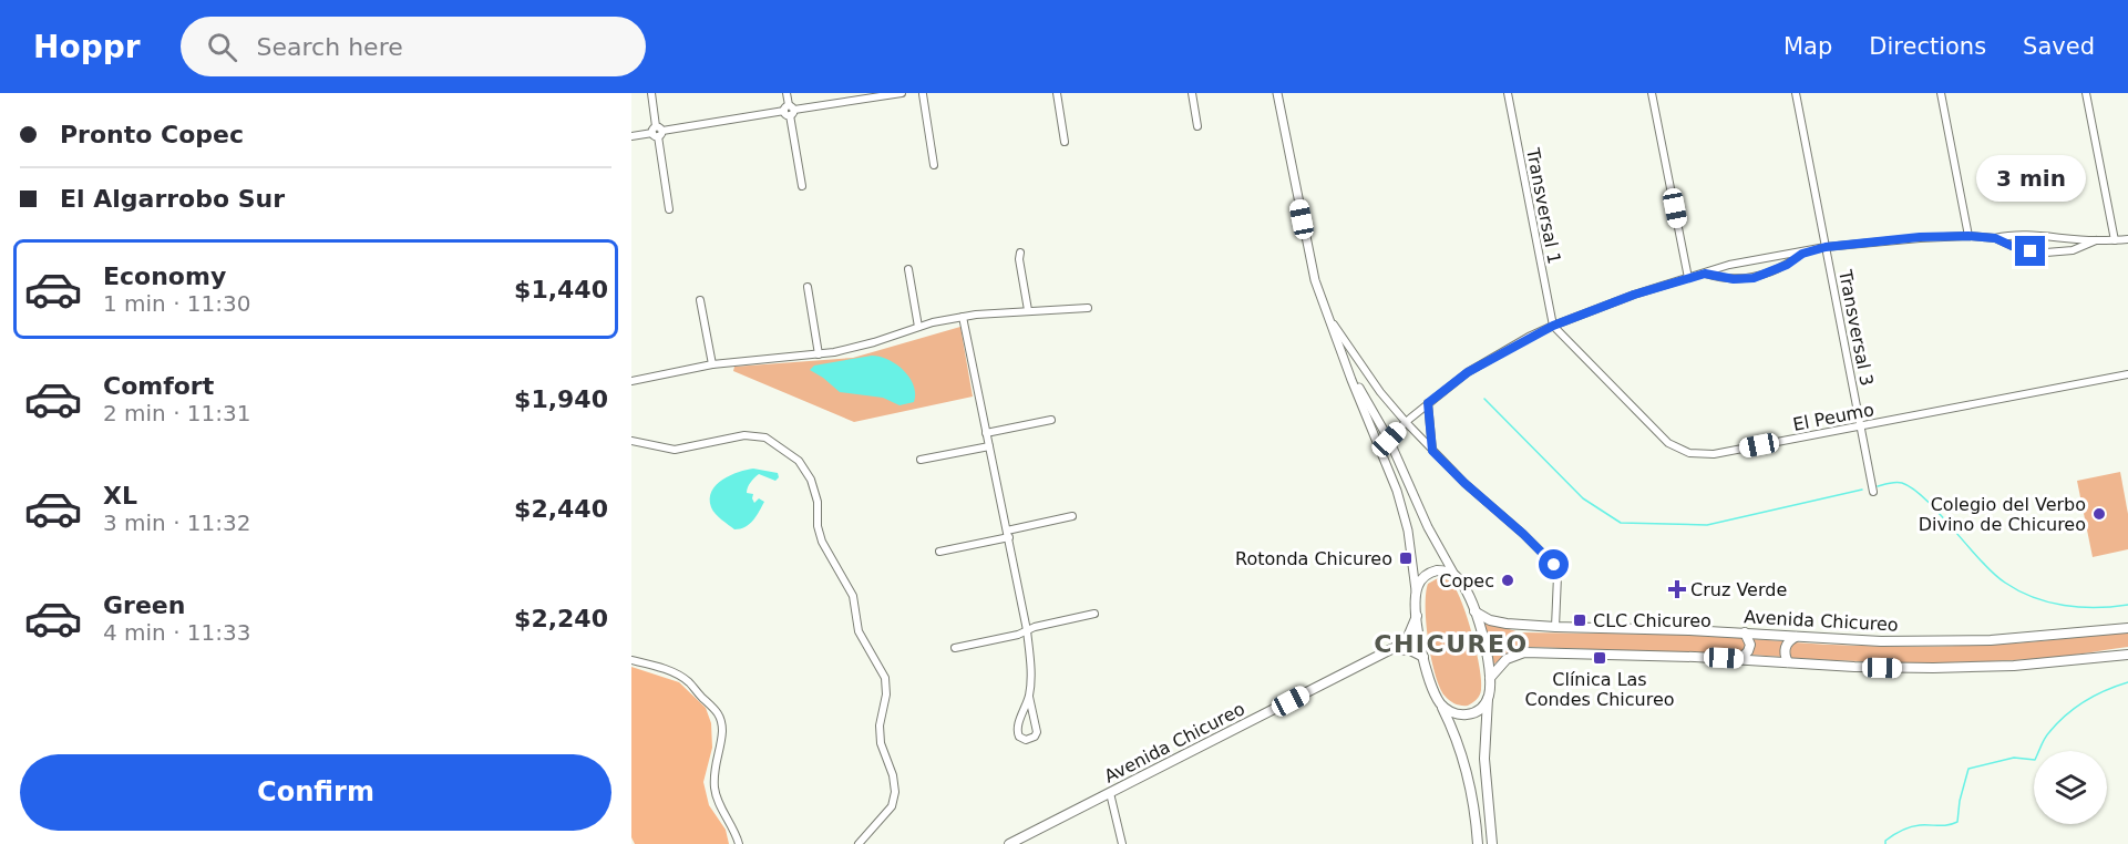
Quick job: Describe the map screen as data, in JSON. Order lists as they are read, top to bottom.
{
  "streets": {
    "main road": ["Avenida Chicureo"],
    "street": ["Transversal 1", "Transversal 3", "El Peumo"]
  },
  "crossings": [
    ["Transversal 1", "El Peumo"],
    ["Transversal 3", "El Peumo"]
  ],
  "districts": ["CHICUREO"],
  "places": {
    "other": ["Colegio del Verbo Divino de Chicureo", "Copec"],
    "transit": ["Rotonda Chicureo", "CLC Chicureo", "Clínica Las Condes Chicureo"],
    "health": ["Cruz Verde"]
  },
  "page": {
    "header": "Hoppr",
    "search": "Search here",
    "nav": ["Map", "Directions", "Saved"],
    "banner": ["Pronto Copec", "El Algarrobo Sur"],
    "bubble": "3 min",
    "list": [
      {
        "name": "Economy",
        "note": "1 min · 11:30",
        "value": "$1,440"
      },
      {
        "name": "Comfort",
        "note": "2 min · 11:31",
        "value": "$1,940"
      },
      {
        "name": "XL",
        "note": "3 min · 11:32",
        "value": "$2,440"
      },
      {
        "name": "Green",
        "note": "4 min · 11:33",
        "value": "$2,240"
      }
    ],
    "buttons": "Confirm"
  }
}
